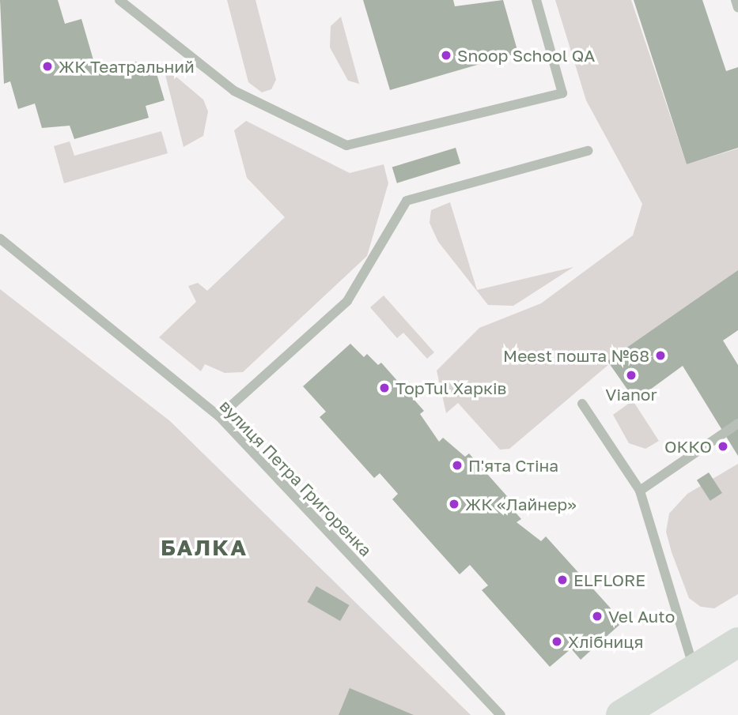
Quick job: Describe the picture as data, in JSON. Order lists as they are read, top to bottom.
{
  "streets": {
    "street": ["вулиця Петра Григоренка"]
  },
  "districts": ["БАЛКА"],
  "places": [
    "Snoop School QA",
    "ЖК Театральний",
    "Meest пошта №68",
    "Vianor",
    "TopTul Харків",
    "ОККО",
    "П'ята Стіна",
    "ЖК «Лайнер»",
    "ELFLORE",
    "Vel Auto",
    "Хлібниця"
  ]
}
